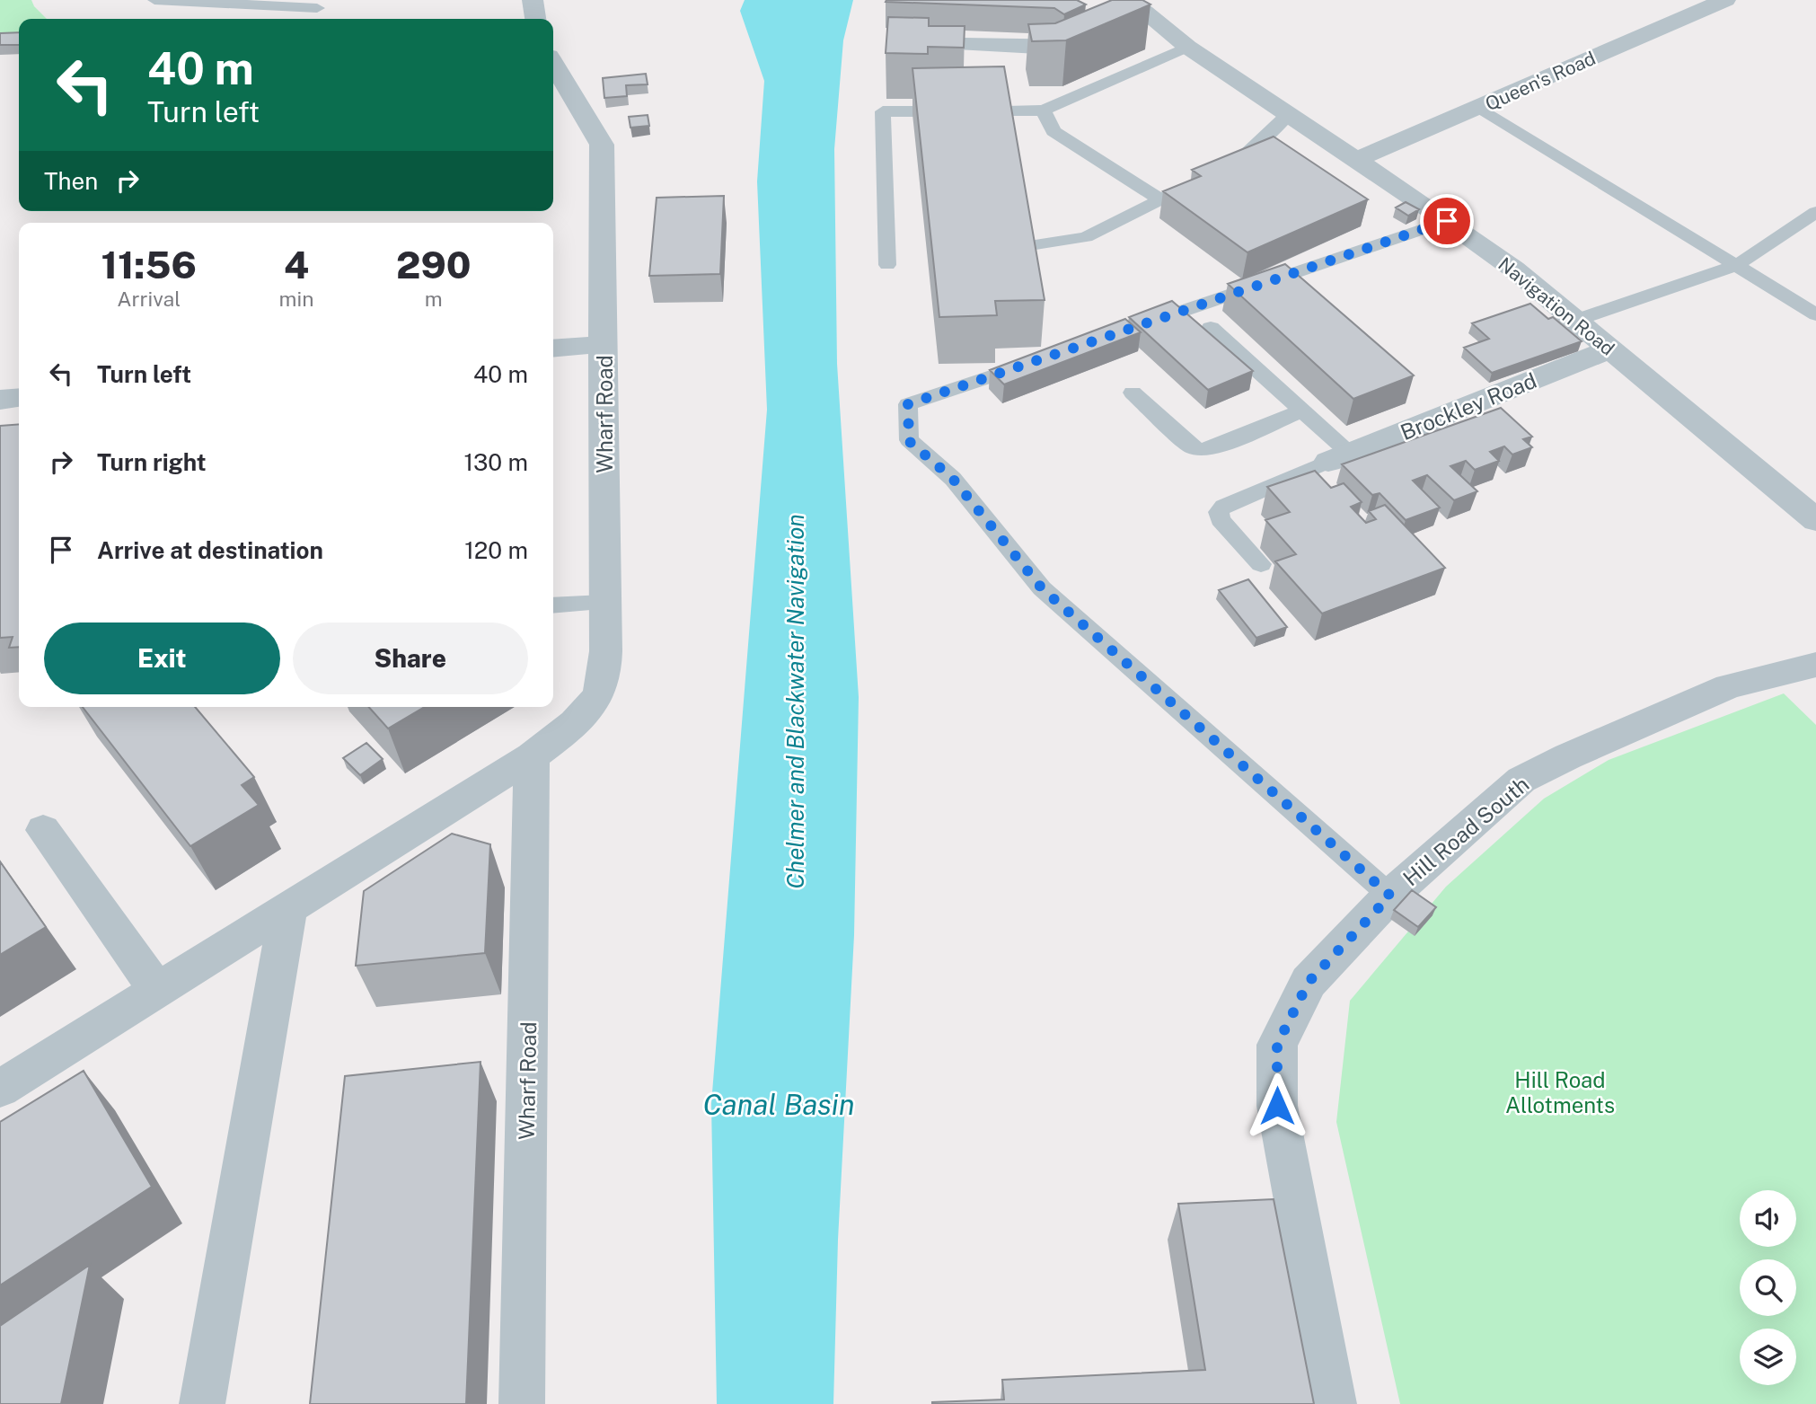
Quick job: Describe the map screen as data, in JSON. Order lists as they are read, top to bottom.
{
  "streets": {
    "street": [
      "Queen's Road",
      "Navigation Road",
      "Brockley Road",
      "Wharf Road",
      "Hill Road South"
    ]
  },
  "crossings": [
    ["Queen's Road", "Navigation Road"],
    ["Navigation Road", "Brockley Road"]
  ],
  "water": ["Chelmer and Blackwater Navigation", "Canal Basin"],
  "parks": ["Hill Road Allotments"],
  "page": {
    "turn": ["40 m", "Turn left"],
    "then": "Then",
    "eta": [
      "11:56",
      "Arrival",
      "4",
      "min",
      "290",
      "m"
    ],
    "list": [
      {
        "name": "Turn left",
        "value": "40 m"
      },
      {
        "name": "Turn right",
        "value": "130 m"
      },
      {
        "name": "Arrive at destination",
        "value": "120 m"
      }
    ],
    "buttons": ["Exit", "Share"]
  }
}
